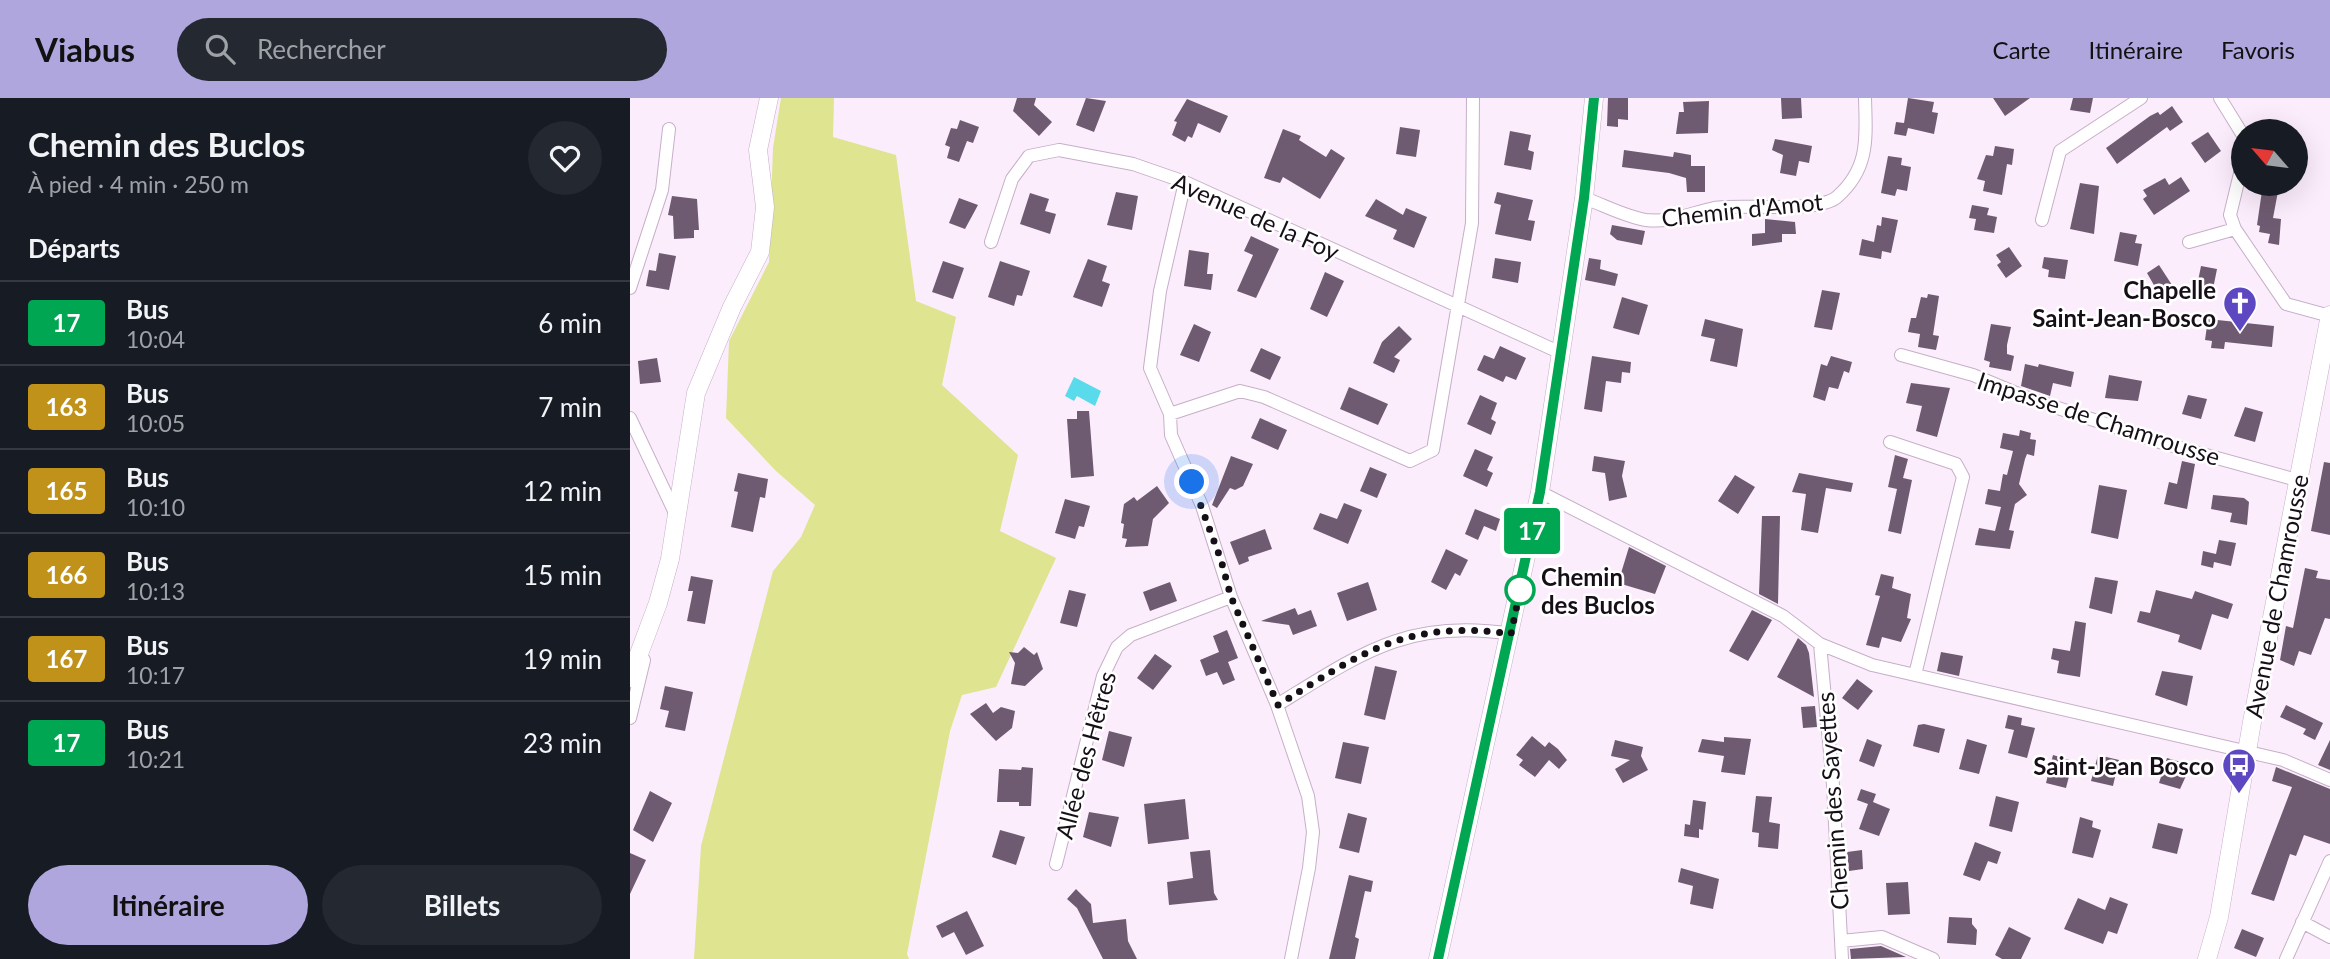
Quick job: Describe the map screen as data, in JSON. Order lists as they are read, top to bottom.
{
  "streets": {
    "street": [
      "Chemin d'Amot",
      "Avenue de la Foy",
      "Impasse de Chamrousse",
      "Avenue de Chamrousse",
      "Allée des Hêtres",
      "Chemin des Sayettes"
    ]
  },
  "crossings": [
    ["Impasse de Chamrousse", "Avenue de Chamrousse"]
  ],
  "places": {
    "church": ["Chapelle Saint-Jean-Bosco"],
    "other": ["Chemin des Buclos"],
    "bus stop": ["Saint-Jean Bosco"]
  },
  "lines": ["bus line 17"],
  "north": "top left",
  "page": {
    "header": "Viabus",
    "search": "Rechercher",
    "nav": ["Carte", "Itinéraire", "Favoris"],
    "heading": [
      ["Chemin des Buclos", "À pied · 4 min · 250 m"],
      "Départs"
    ],
    "on_map": "17",
    "list": [
      {
        "mark": "17",
        "name": "Bus",
        "note": "10:04",
        "value": "6 min"
      },
      {
        "mark": "163",
        "name": "Bus",
        "note": "10:05",
        "value": "7 min"
      },
      {
        "mark": "165",
        "name": "Bus",
        "note": "10:10",
        "value": "12 min"
      },
      {
        "mark": "166",
        "name": "Bus",
        "note": "10:13",
        "value": "15 min"
      },
      {
        "mark": "167",
        "name": "Bus",
        "note": "10:17",
        "value": "19 min"
      },
      {
        "mark": "17",
        "name": "Bus",
        "note": "10:21",
        "value": "23 min"
      }
    ],
    "buttons": ["Itinéraire", "Billets"]
  }
}
